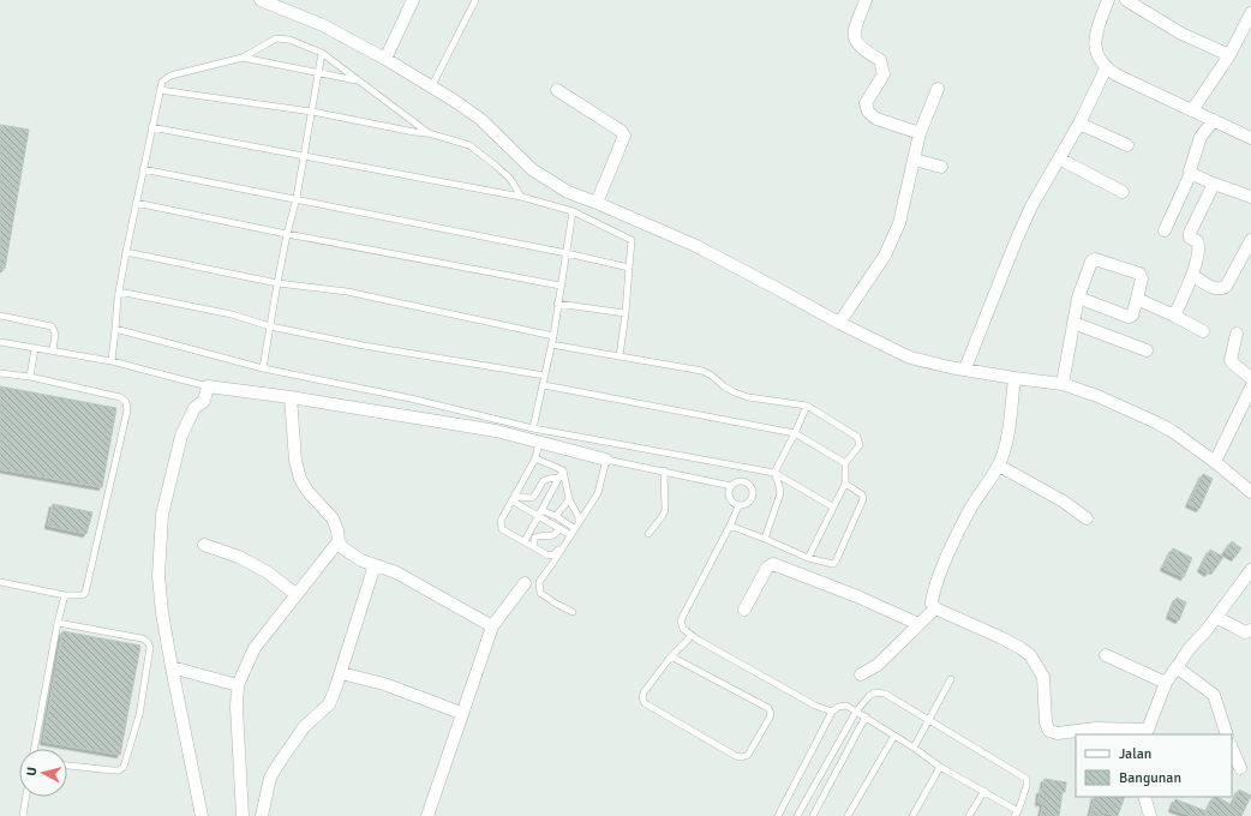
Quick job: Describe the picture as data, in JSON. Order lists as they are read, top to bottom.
{
  "legend": ["Jalan", "Bangunan"],
  "north": "left"
}
